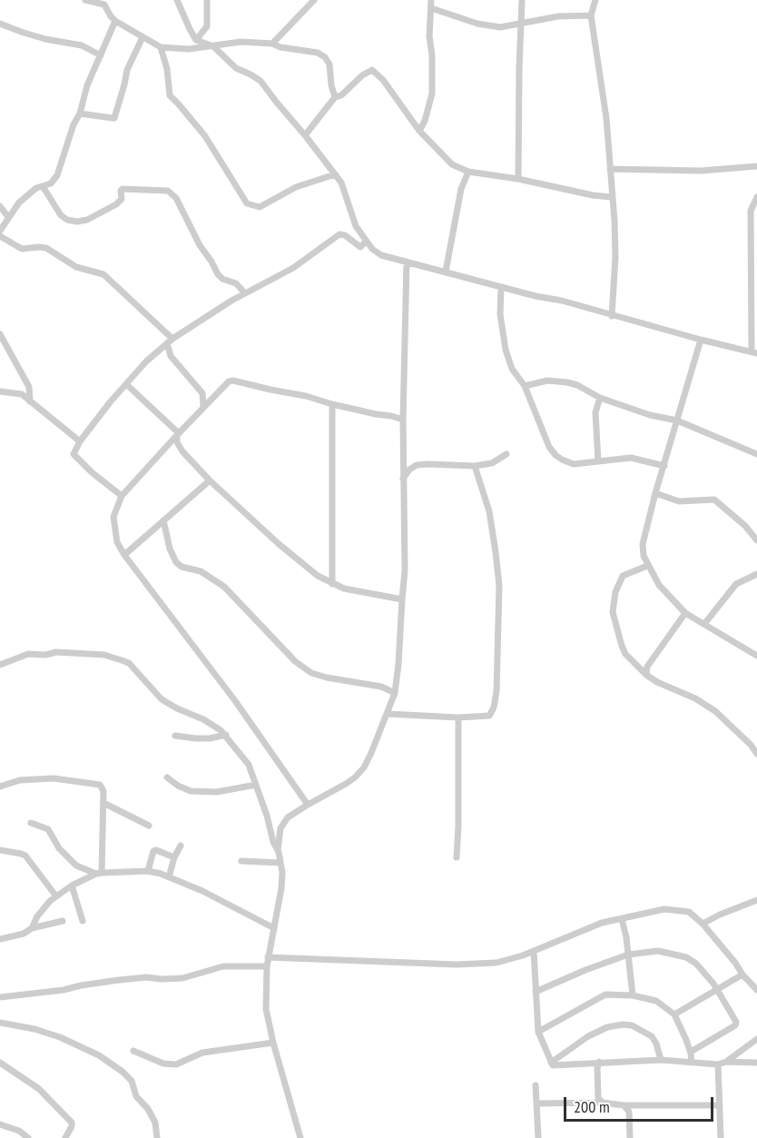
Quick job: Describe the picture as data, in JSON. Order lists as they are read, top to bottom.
{
  "scale_bar": "200 m"
}
